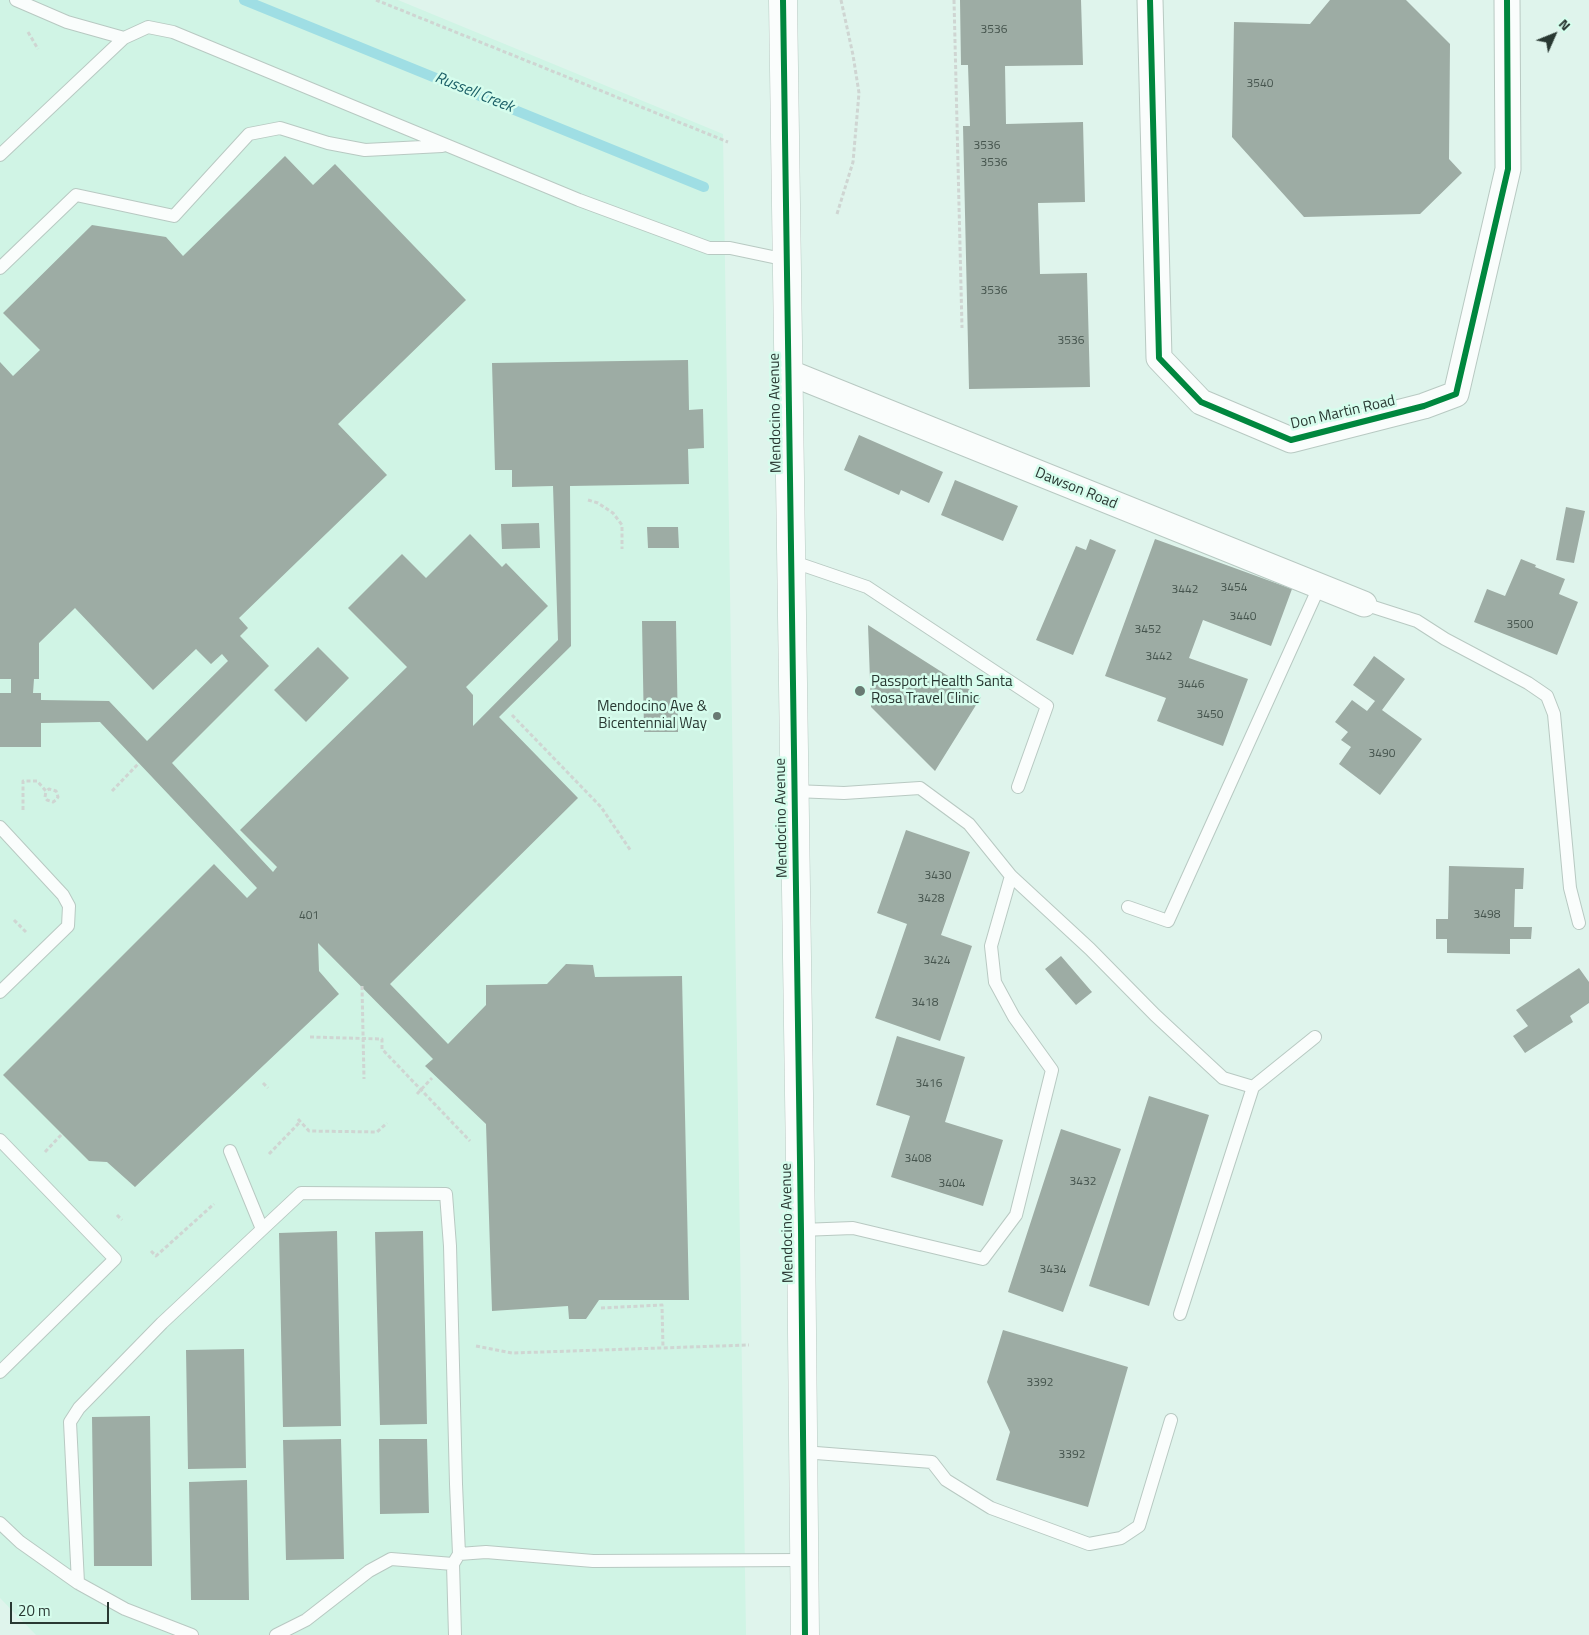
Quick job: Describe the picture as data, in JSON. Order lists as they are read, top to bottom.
{
  "streets": {
    "main road": ["Mendocino Avenue"],
    "street": ["Don Martin Road", "Dawson Road"]
  },
  "crossings": [
    ["Mendocino Avenue", "Dawson Road"]
  ],
  "water": ["Russell Creek"],
  "places": ["Passport Health Santa Rosa Travel Clinic", "Mendocino Ave & Bicentennial Way"],
  "house_numbers": [
    "3536",
    "3540",
    "3536",
    "3536",
    "3536",
    "3536",
    "3454",
    "3442",
    "3440",
    "3500",
    "3452",
    "3442",
    "3446",
    "3450",
    "3490",
    "3430",
    "3428",
    "3498",
    "401",
    "3424",
    "3418",
    "3416",
    "3408",
    "3432",
    "3404",
    "3434",
    "3392",
    "3392"
  ],
  "scale_bar": "20 m",
  "north": "top right"
}
